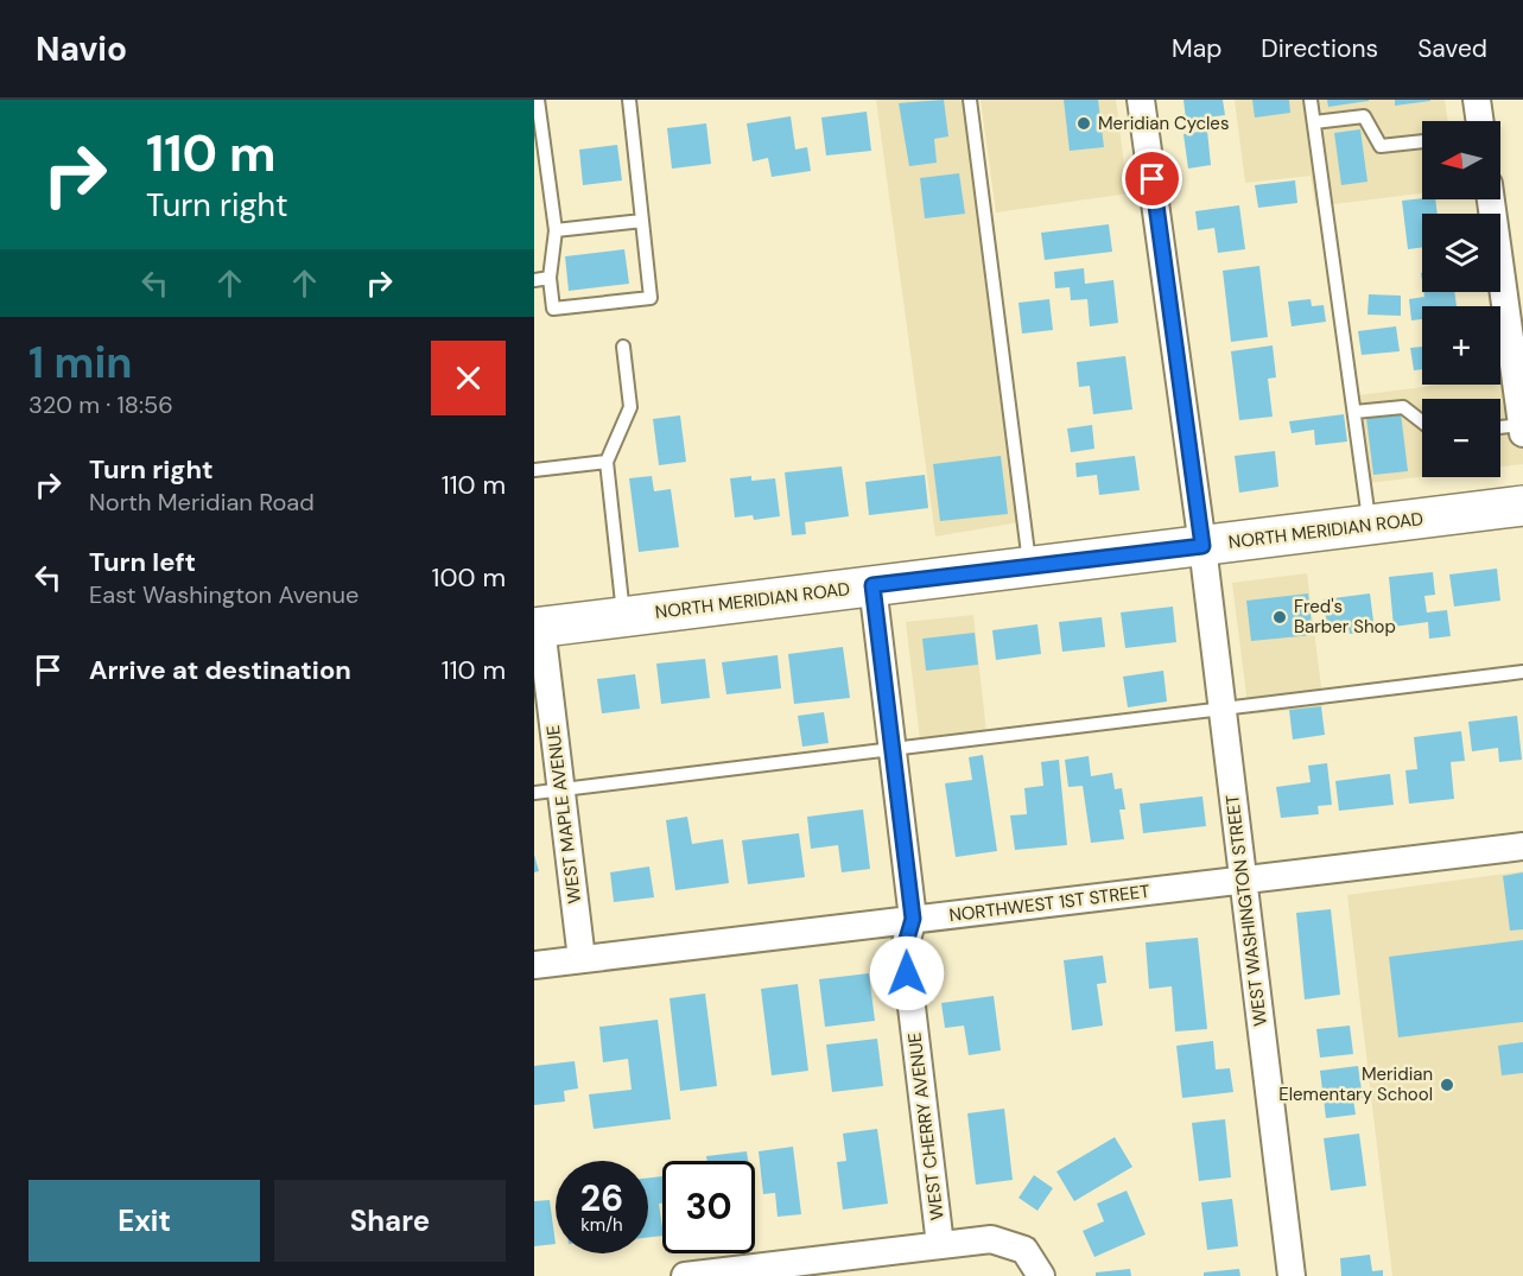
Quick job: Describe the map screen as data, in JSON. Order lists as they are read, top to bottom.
{
  "streets": {
    "main road": ["NORTH MERIDIAN ROAD"],
    "street": [
      "WEST MAPLE AVENUE",
      "NORTHWEST 1ST STREET",
      "WEST WASHINGTON STREET",
      "WEST CHERRY AVENUE"
    ]
  },
  "crossings": [
    ["NORTH MERIDIAN ROAD", "WEST MAPLE AVENUE"],
    ["NORTH MERIDIAN ROAD", "WEST WASHINGTON STREET"],
    ["NORTH MERIDIAN ROAD", "WEST CHERRY AVENUE"],
    ["WEST MAPLE AVENUE", "NORTHWEST 1ST STREET"],
    ["NORTHWEST 1ST STREET", "WEST WASHINGTON STREET"],
    ["NORTHWEST 1ST STREET", "WEST CHERRY AVENUE"]
  ],
  "places": ["Meridian Cycles", "Fred's Barber Shop", "Meridian Elementary School"],
  "north": "left",
  "page": {
    "header": "Navio",
    "nav": ["Map", "Directions", "Saved"],
    "turn": ["110 m", "Turn right"],
    "map_buttons": ["+", "−"],
    "heading": ["1 min", "320 m · 18:56"],
    "list": [
      {
        "name": "Turn right",
        "note": "North Meridian Road",
        "value": "110 m"
      },
      {
        "name": "Turn left",
        "note": "East Washington Avenue",
        "value": "100 m"
      },
      {
        "name": "Arrive at destination",
        "value": "110 m"
      }
    ],
    "speed": "26 km/h",
    "limit": "30",
    "buttons": ["Exit", "Share"]
  }
}
